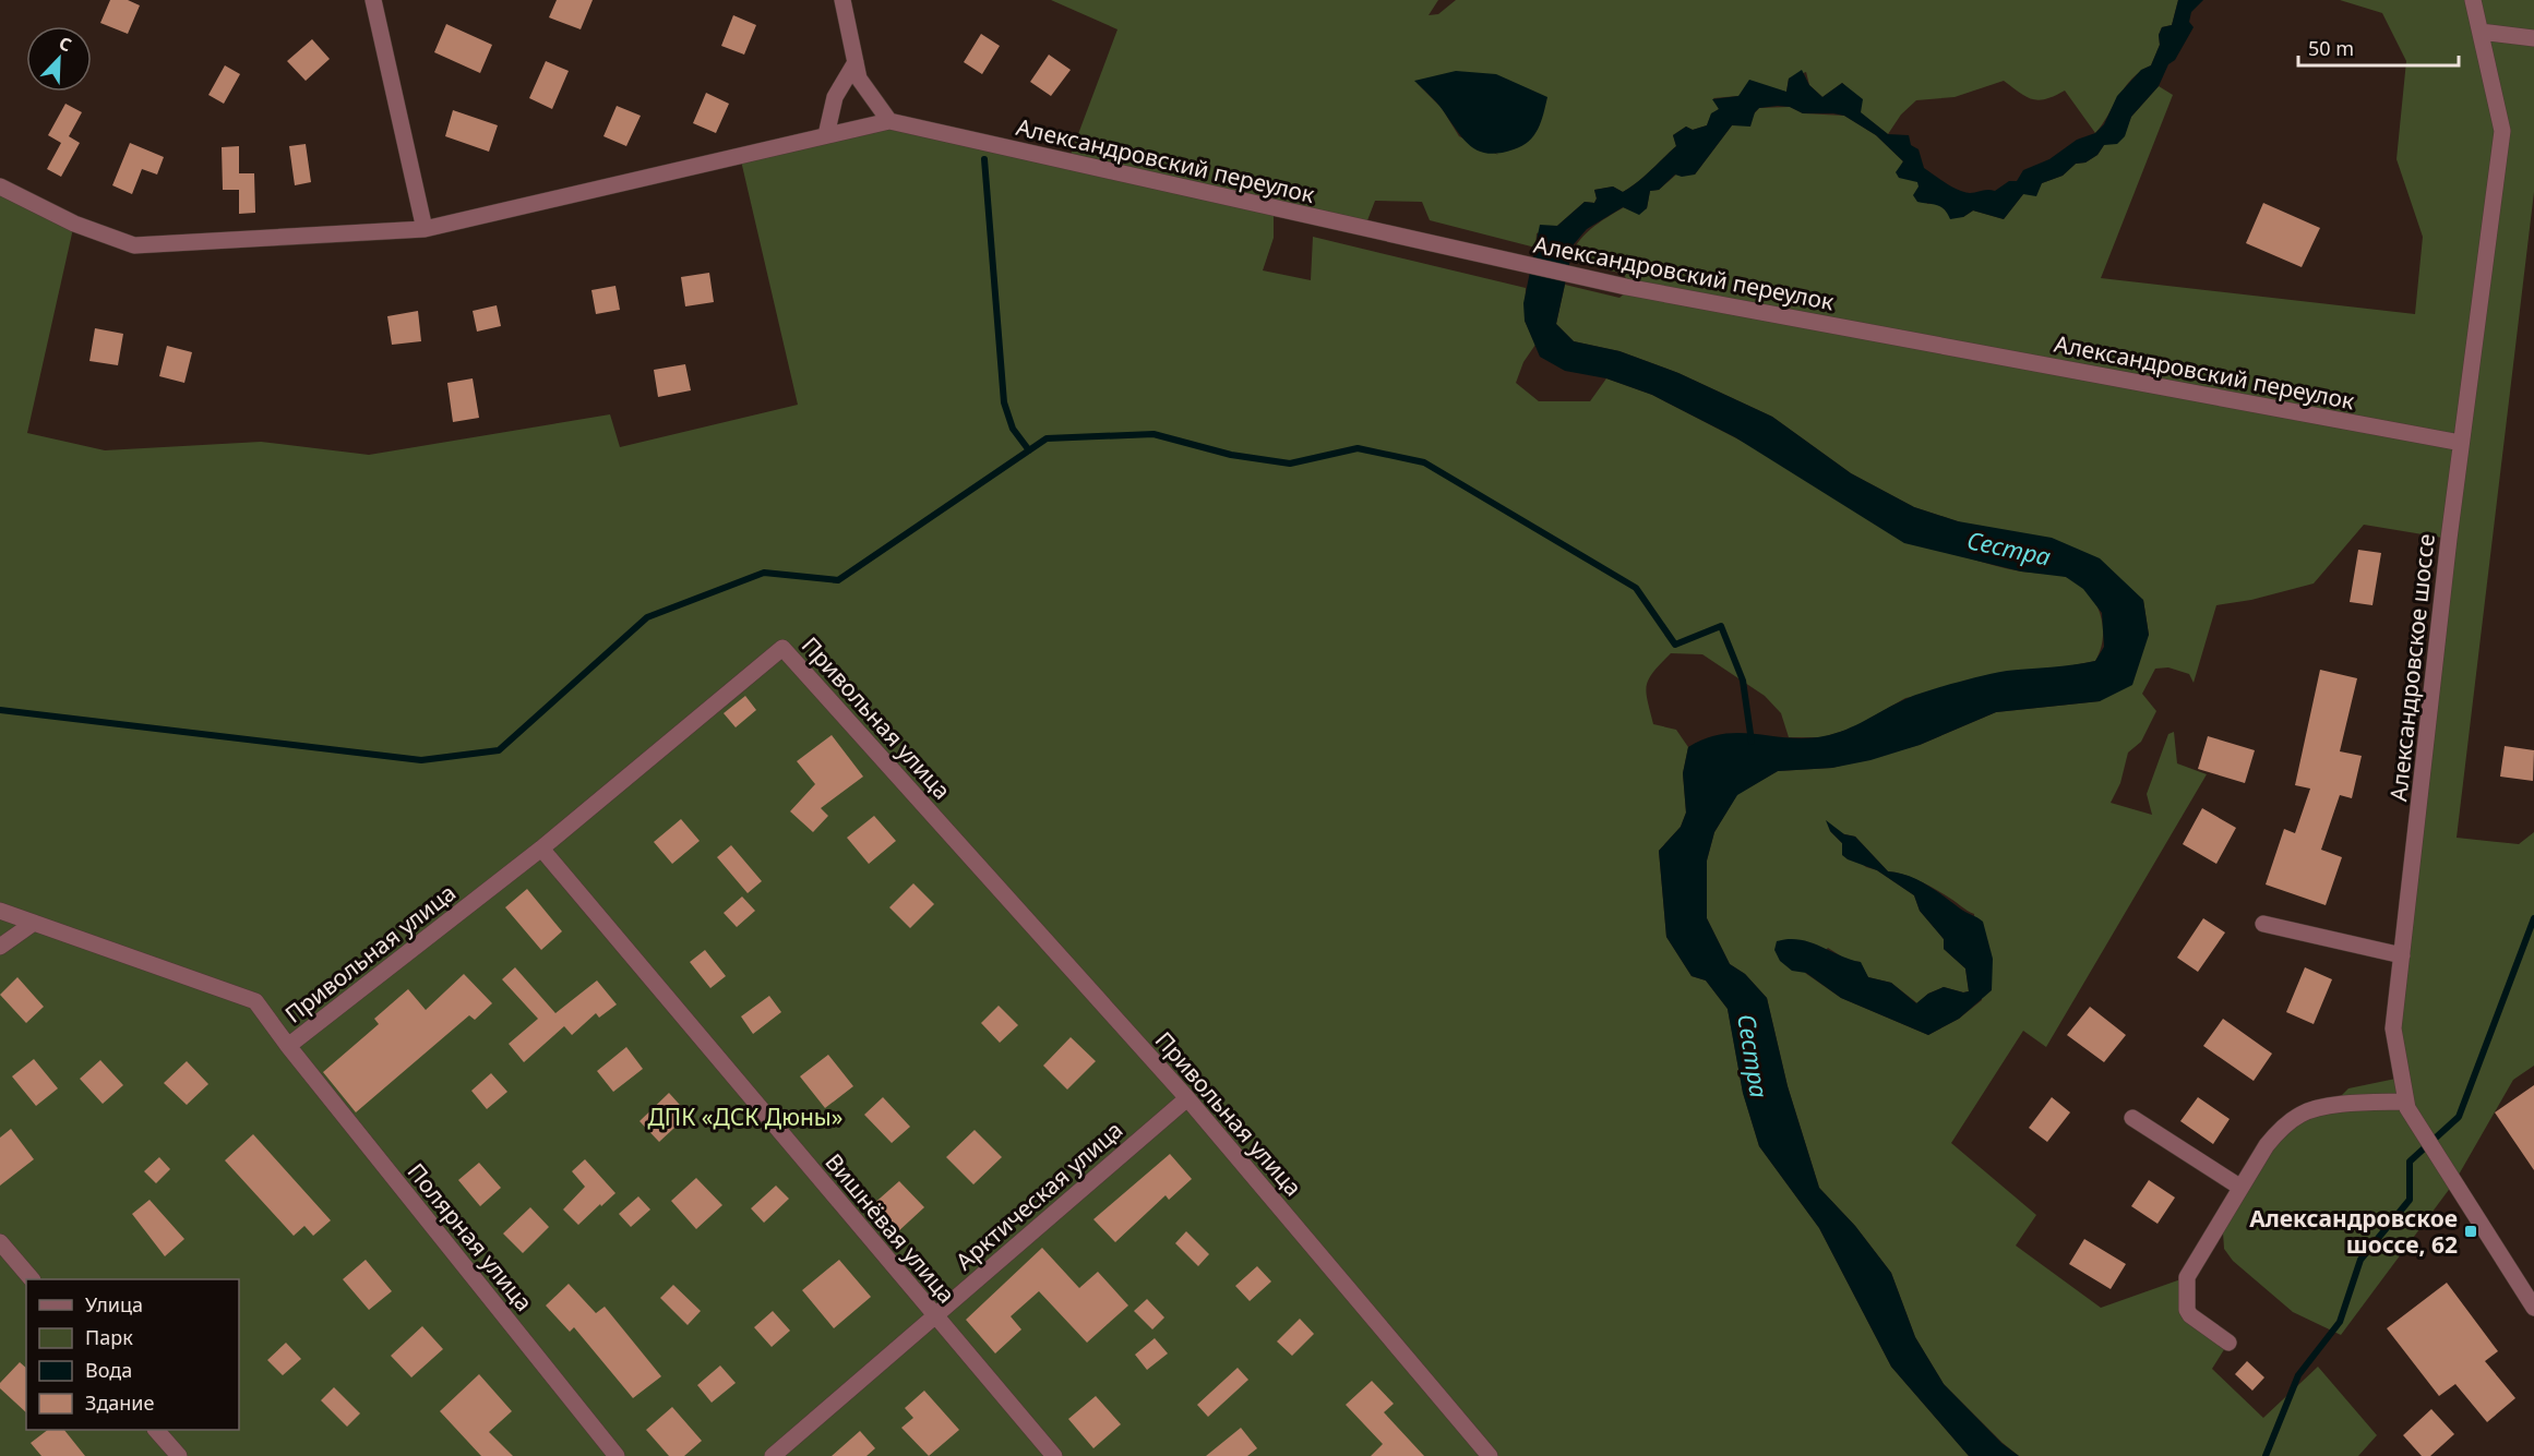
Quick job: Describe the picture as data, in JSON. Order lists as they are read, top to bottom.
{
  "streets": {
    "street": [
      "Александровский переулок",
      "Александровское шоссе",
      "Привольная улица",
      "Арктическая улица",
      "Вишнёвая улица",
      "Полярная улица"
    ]
  },
  "crossings": [
    ["Александровский переулок", "Александровское шоссе"],
    ["Привольная улица", "Арктическая улица"],
    ["Привольная улица", "Вишнёвая улица"],
    ["Привольная улица", "Полярная улица"],
    ["Арктическая улица", "Вишнёвая улица"]
  ],
  "water": ["Сестра"],
  "parks": ["ДПК «ДСК Дюны»"],
  "places": {
    "transit": ["Александровское шоссе, 62"]
  },
  "legend": [
    "Улица",
    "Парк",
    "Вода",
    "Здание"
  ],
  "scale_bar": "50 m",
  "north": "top right"
}
